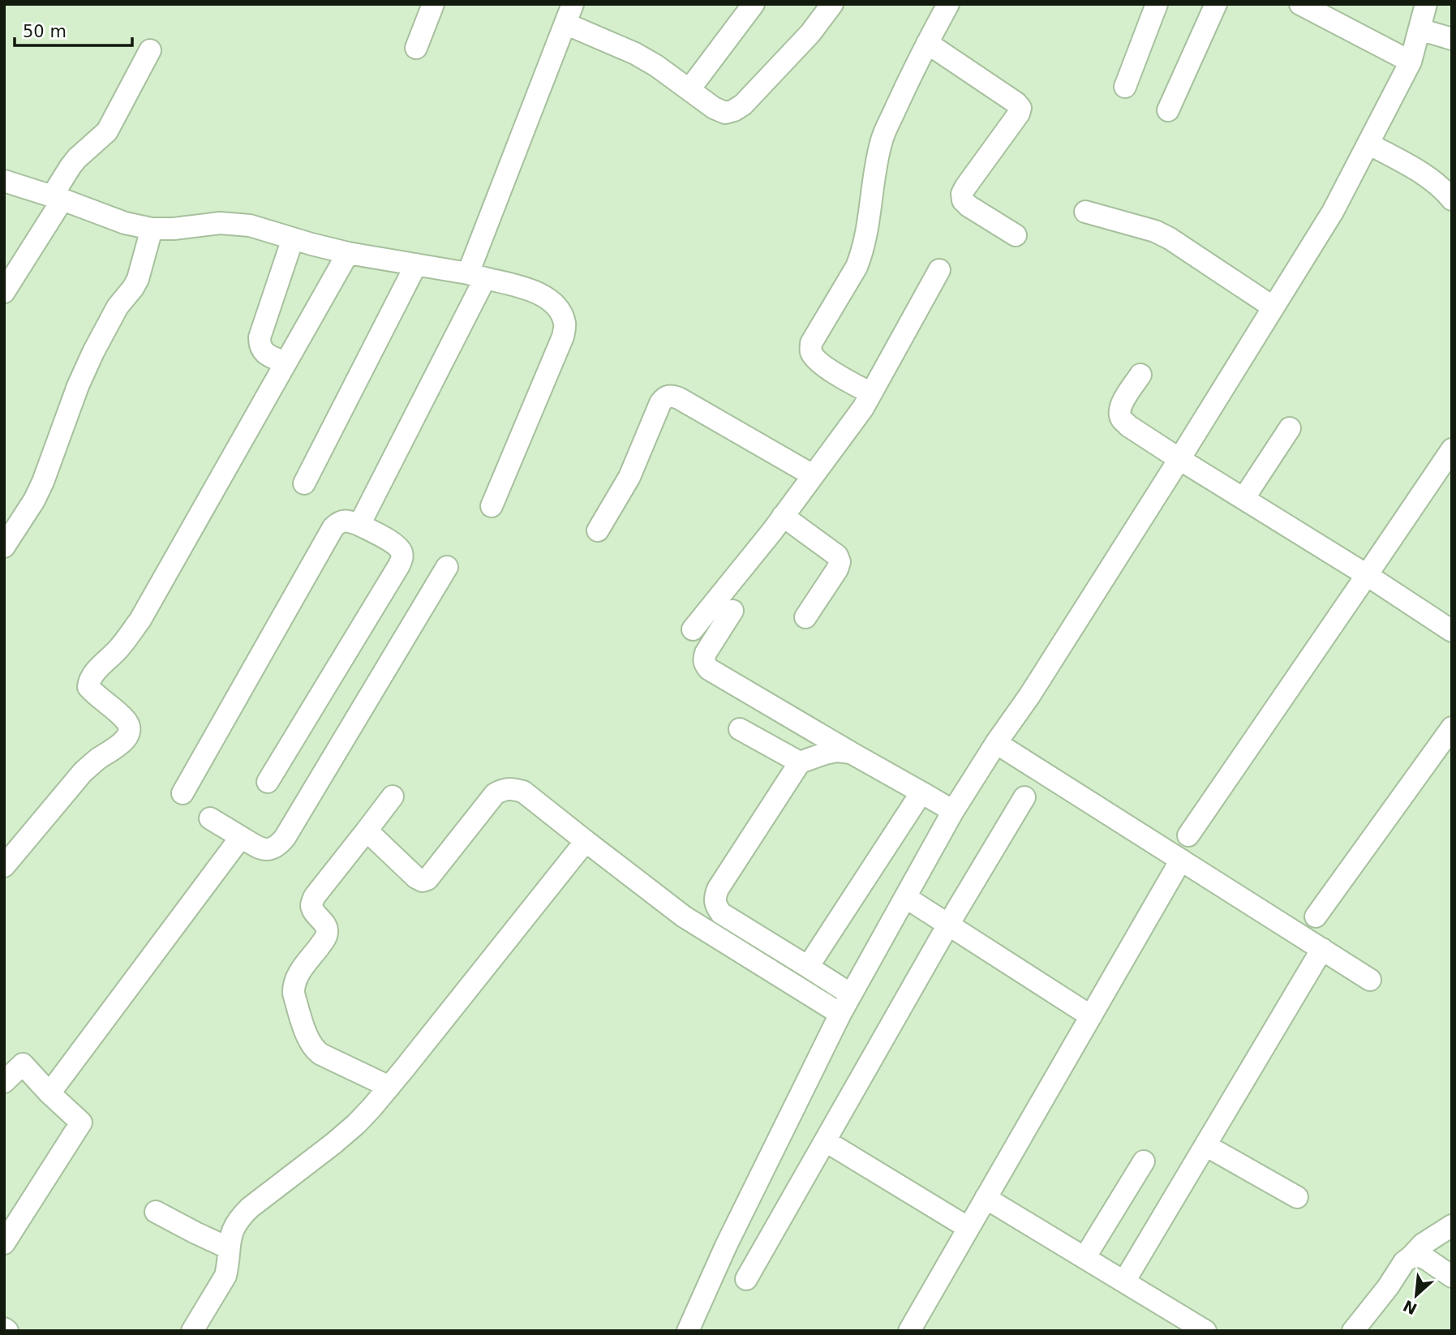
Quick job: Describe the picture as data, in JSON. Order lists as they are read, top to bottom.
{
  "scale_bar": "50 m",
  "north": "bottom left"
}
